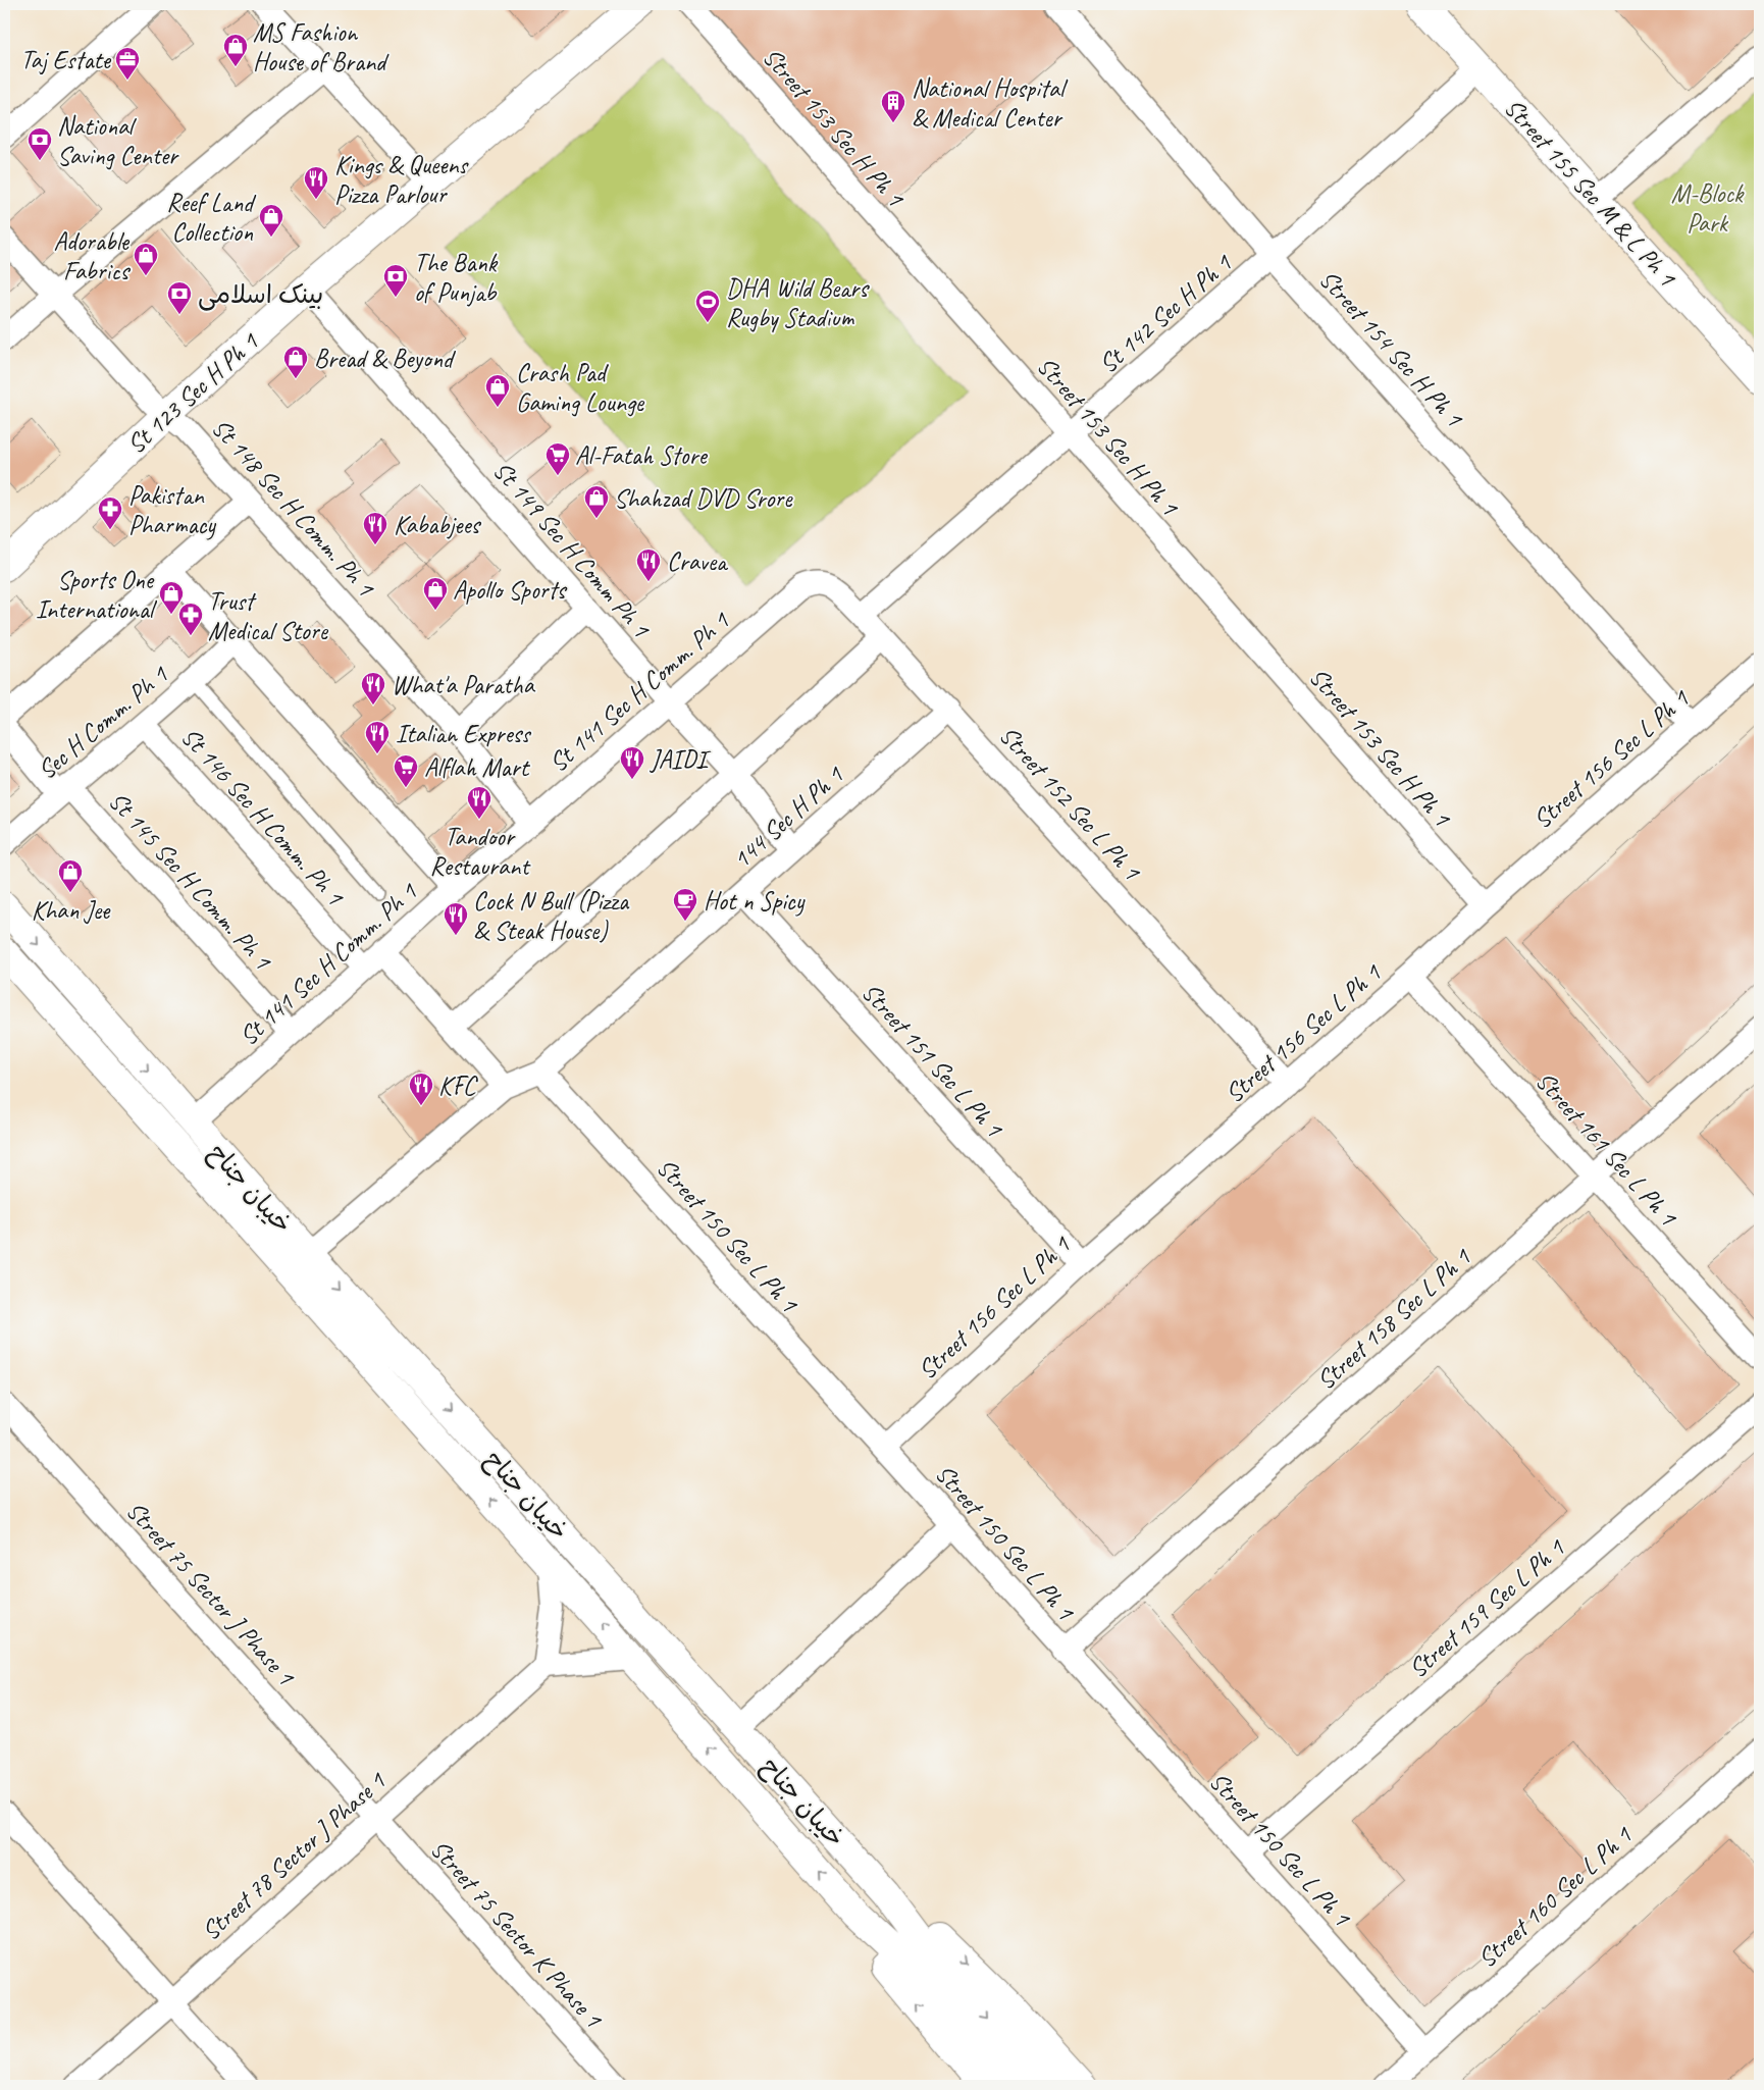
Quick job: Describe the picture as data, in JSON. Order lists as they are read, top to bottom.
{
  "streets": {
    "main road": ["Street 155 Sec M & L Ph 1", "St 123 Sec H Ph 1", "خیبان جناح"],
    "street": [
      "Street 153 Sec H Ph 1",
      "St 142 Sec H Ph 1",
      "Street 154 Sec H Ph 1",
      "St 148 Sec H Comm. Ph 1",
      "St 149 Sec H Comm Ph 1",
      "St 141 Sec H Comm. Ph 1",
      "Sec H Comm. Ph 1",
      "Street 156 Sec L Ph 1",
      "Street 152 Sec L Ph 1",
      "St 146 Sec H Comm. Ph 1",
      "144 Sec H Ph 1",
      "St 145 Sec H Comm. Ph 1",
      "Street 151 Sec L Ph 1",
      "Street 161 Sec L Ph 1",
      "Street 150 Sec L Ph 1",
      "Street 158 Sec L Ph 1",
      "Street 75 Sector J Phase 1",
      "Street 159 Sec L Ph 1",
      "Street 78 Sector J Phase 1",
      "Street 160 Sec L Ph 1",
      "Street 75 Sector K Phase 1"
    ]
  },
  "crossings": [
    ["Street 153 Sec H Ph 1", "St 142 Sec H Ph 1"],
    ["Street 153 Sec H Ph 1", "Street 156 Sec L Ph 1"],
    ["Street 155 Sec M & L Ph 1", "St 142 Sec H Ph 1"],
    ["St 142 Sec H Ph 1", "Street 154 Sec H Ph 1"],
    ["St 142 Sec H Ph 1", "Street 152 Sec L Ph 1"],
    ["Street 154 Sec H Ph 1", "Street 156 Sec L Ph 1"],
    ["St 123 Sec H Ph 1", "St 148 Sec H Comm. Ph 1"],
    ["St 123 Sec H Ph 1", "St 149 Sec H Comm Ph 1"],
    ["St 148 Sec H Comm. Ph 1", "St 141 Sec H Comm. Ph 1"],
    ["St 149 Sec H Comm Ph 1", "St 141 Sec H Comm. Ph 1"],
    ["St 149 Sec H Comm Ph 1", "144 Sec H Ph 1"],
    ["St 141 Sec H Comm. Ph 1", "Street 152 Sec L Ph 1"],
    ["St 141 Sec H Comm. Ph 1", "St 146 Sec H Comm. Ph 1"],
    ["St 141 Sec H Comm. Ph 1", "St 145 Sec H Comm. Ph 1"],
    ["St 141 Sec H Comm. Ph 1", "خیبان جناح"],
    ["Sec H Comm. Ph 1", "St 146 Sec H Comm. Ph 1"],
    ["Sec H Comm. Ph 1", "St 145 Sec H Comm. Ph 1"],
    ["Street 156 Sec L Ph 1", "Street 152 Sec L Ph 1"],
    ["Street 156 Sec L Ph 1", "Street 151 Sec L Ph 1"],
    ["Street 156 Sec L Ph 1", "Street 161 Sec L Ph 1"],
    ["Street 156 Sec L Ph 1", "Street 150 Sec L Ph 1"],
    ["Street 152 Sec L Ph 1", "144 Sec H Ph 1"],
    ["144 Sec H Ph 1", "Street 151 Sec L Ph 1"],
    ["144 Sec H Ph 1", "خیبان جناح"],
    ["144 Sec H Ph 1", "Street 150 Sec L Ph 1"],
    ["Street 161 Sec L Ph 1", "Street 158 Sec L Ph 1"],
    ["Street 150 Sec L Ph 1", "Street 158 Sec L Ph 1"],
    ["Street 150 Sec L Ph 1", "Street 159 Sec L Ph 1"],
    ["Street 150 Sec L Ph 1", "Street 160 Sec L Ph 1"],
    ["Street 75 Sector J Phase 1", "Street 78 Sector J Phase 1"],
    ["Street 75 Sector J Phase 1", "Street 75 Sector K Phase 1"],
    ["Street 78 Sector J Phase 1", "Street 75 Sector K Phase 1"]
  ],
  "parks": ["M-Block Park"],
  "places": {
    "shop": [
      "MS Fashion House of Brand",
      "Reef Land Collection",
      "Adorable Fabrics",
      "Bread & Beyond",
      "Crash Pad Gaming Lounge",
      "Shahzad DVD Srore",
      "Apollo Sports",
      "Sports One International",
      "Khan Jee"
    ],
    "office": ["Taj Estate"],
    "building": ["National Hospital & Medical Center"],
    "bank": ["National Saving Center", "The Bank of Punjab", "بینک اسلامی"],
    "restaurant": [
      "Kings & Queens Pizza Parlour",
      "Kababjees",
      "Cravea",
      "What'a Paratha",
      "Italian Express",
      "JAIDI",
      "Tandoor Restaurant",
      "Cock N Bull (Pizza & Steak House)",
      "KFC"
    ],
    "sports": ["DHA Wild Bears Rugby Stadium"],
    "supermarket": ["Al-Fatah Store", "Alflah Mart"],
    "pharmacy": ["Pakistan Pharmacy", "Trust Medical Store"],
    "cafe": ["Hot n Spicy"]
  }
}
